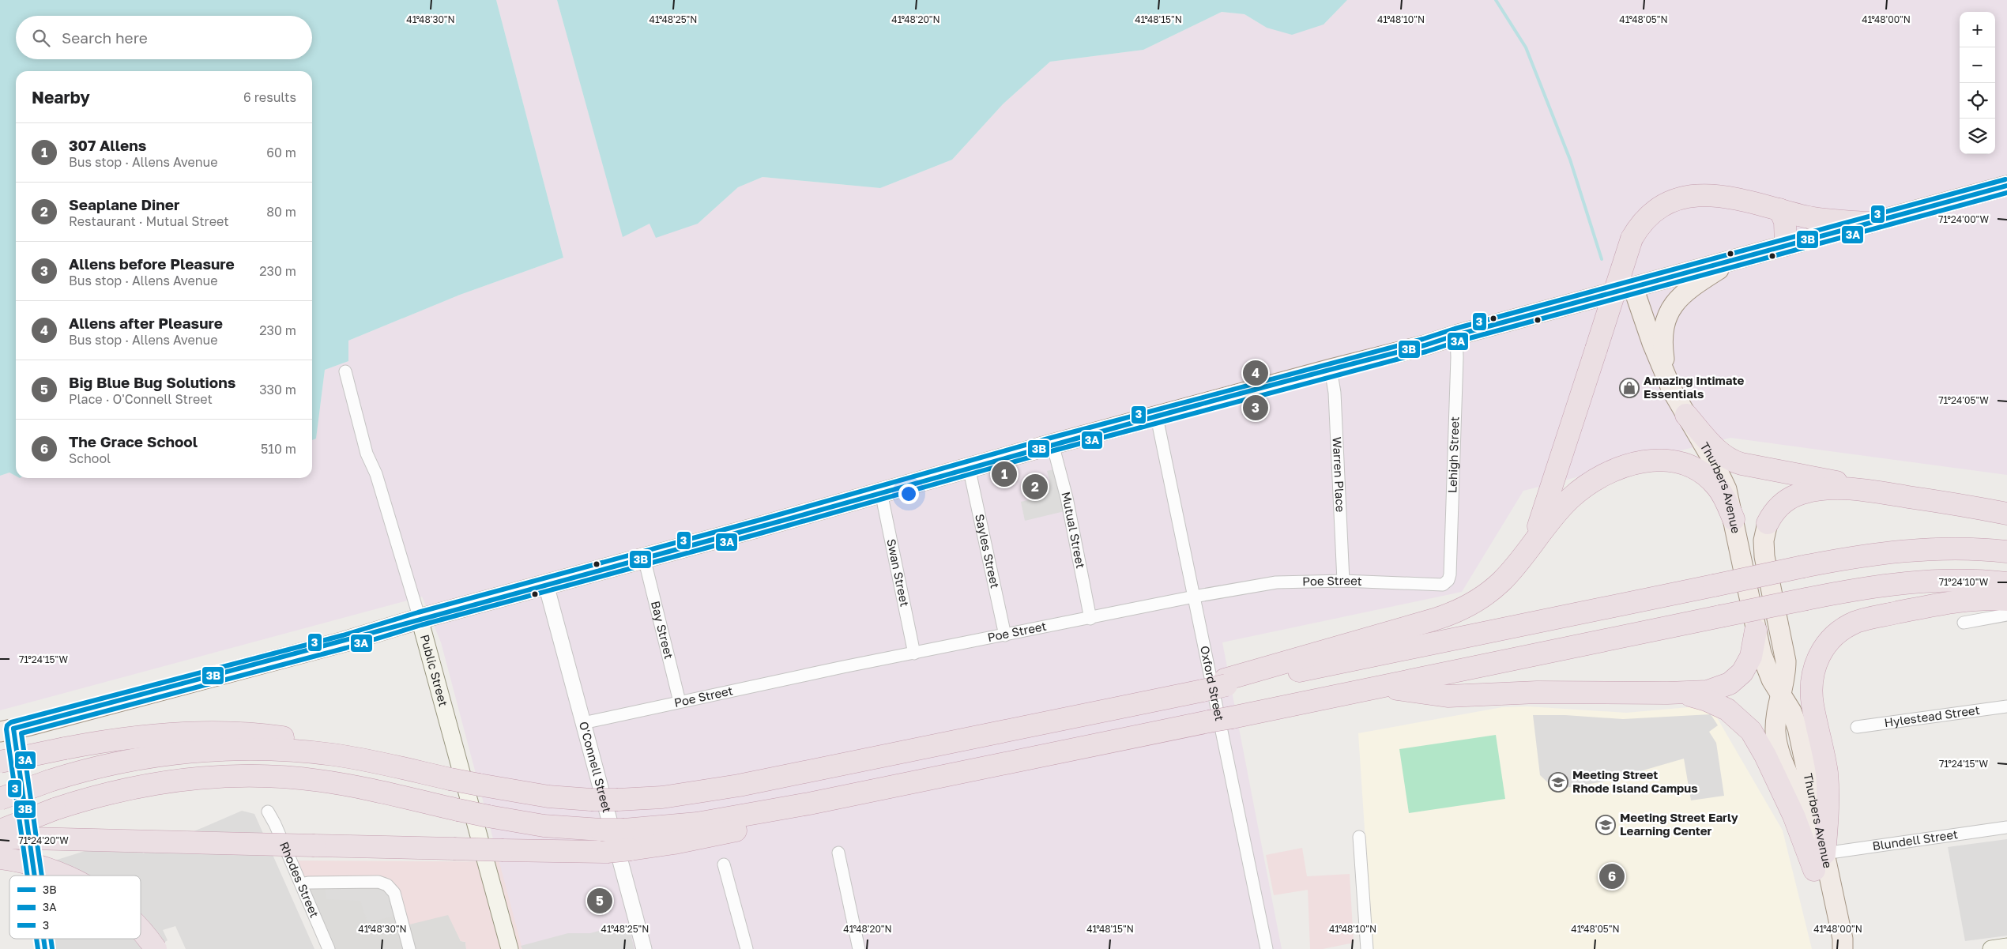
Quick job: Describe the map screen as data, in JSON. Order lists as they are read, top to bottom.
{
  "streets": {
    "main road": ["Thurbers Avenue", "Public Street"],
    "street": [
      "Lehigh Street",
      "Warren Place",
      "Mutual Street",
      "Sayles Street",
      "Swan Street",
      "Poe Street",
      "Bay Street",
      "Oxford Street",
      "Hylestead Street",
      "O'Connell Street",
      "Blundell Street",
      "Rhodes Street"
    ]
  },
  "crossings": [
    ["Lehigh Street", "Poe Street"],
    ["Warren Place", "Poe Street"],
    ["Thurbers Avenue", "Blundell Street"],
    ["Mutual Street", "Poe Street"],
    ["Sayles Street", "Poe Street"],
    ["Swan Street", "Poe Street"],
    ["Poe Street", "Bay Street"],
    ["Poe Street", "Oxford Street"],
    ["Poe Street", "O'Connell Street"]
  ],
  "places": {
    "shop": ["Amazing Intimate Essentials"],
    "school or university": ["Meeting Street Rhode Island Campus", "Meeting Street Early Learning Center"]
  },
  "lines": ["transit line 3", "transit line 3B", "transit line 3A"],
  "legend": ["3B", "3A", "3"],
  "page": {
    "map_buttons": ["+", "−"],
    "search": "Search here",
    "heading": ["Nearby", "6 results"],
    "list": [
      {
        "mark": "1",
        "name": "307 Allens",
        "note": "Bus stop · Allens Avenue",
        "value": "60 m"
      },
      {
        "mark": "2",
        "name": "Seaplane Diner",
        "note": "Restaurant · Mutual Street",
        "value": "80 m"
      },
      {
        "mark": "3",
        "name": "Allens before Pleasure",
        "note": "Bus stop · Allens Avenue",
        "value": "230 m"
      },
      {
        "mark": "4",
        "name": "Allens after Pleasure",
        "note": "Bus stop · Allens Avenue",
        "value": "230 m"
      },
      {
        "mark": "5",
        "name": "Big Blue Bug Solutions",
        "note": "Place · O'Connell Street",
        "value": "330 m"
      },
      {
        "mark": "6",
        "name": "The Grace School",
        "note": "School",
        "value": "510 m"
      }
    ],
    "pins": [
      "4",
      "3",
      "1",
      "2",
      "6",
      "5"
    ]
  },
  "coordinates": [
    "41°48'30\"N",
    "41°48'25\"N",
    "41°48'20\"N",
    "41°48'15\"N",
    "41°48'10\"N",
    "41°48'05\"N",
    "41°48'00\"N",
    "71°24'00\"W",
    "71°24'05\"W",
    "71°24'10\"W",
    "71°24'15\"W",
    "71°24'20\"W"
  ]
}
